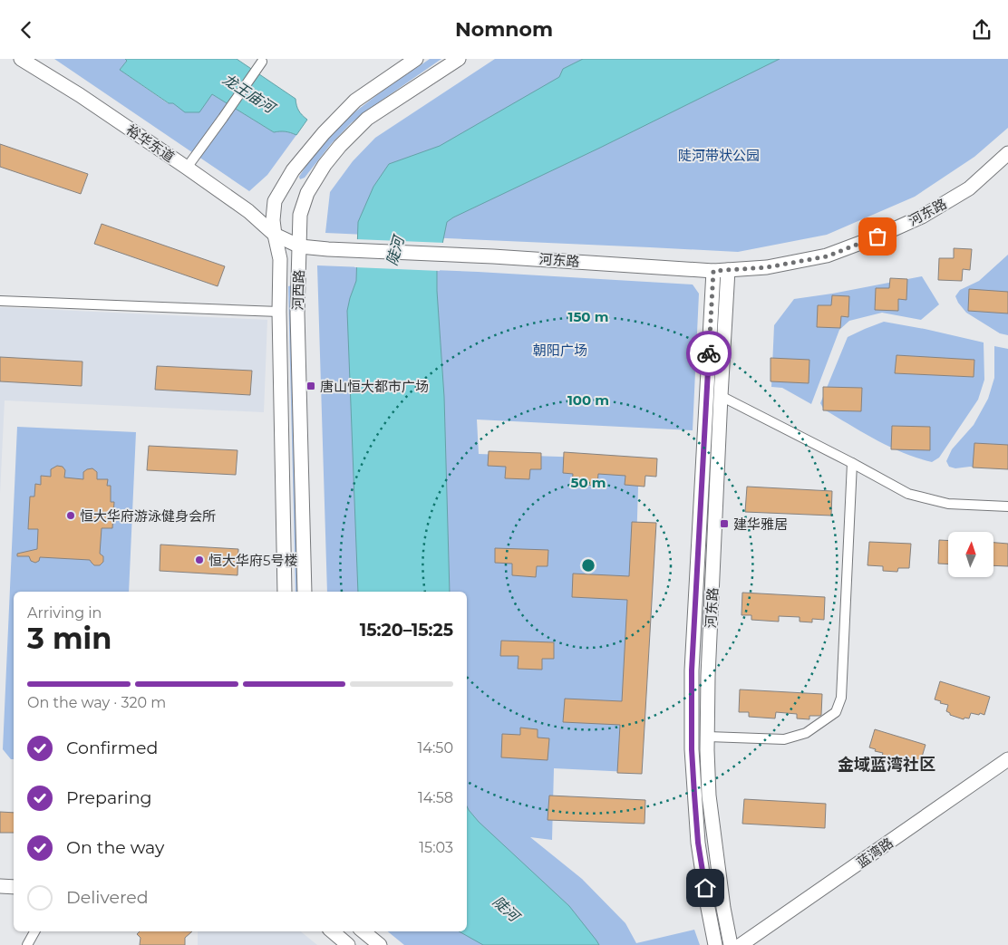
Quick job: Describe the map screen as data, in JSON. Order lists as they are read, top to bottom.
{
  "streets": {
    "street": [
      "裕华东道",
      "河东路",
      "河西路",
      "蓝湾路"
    ]
  },
  "crossings": [
    ["裕华东道", "河东路"],
    ["裕华东道", "河西路"]
  ],
  "districts": ["金域蓝湾社区"],
  "water": ["龙王庙河", "陡河"],
  "parks": ["陡河带状公园", "朝阳广场"],
  "places": {
    "transit": ["唐山恒大都市广场", "建华雅居"],
    "other": ["恒大华府游泳健身会所", "恒大华府5号楼"]
  },
  "north": "top",
  "page": {
    "header": "Nomnom",
    "heading": ["3 min", "Arriving in", "15:20–15:25"],
    "bar": "On the way · 320 m",
    "list": [
      ["Confirmed", "14:50"],
      ["Preparing", "14:58"],
      ["On the way", "15:03"],
      "Delivered"
    ]
  },
  "rings": ["150 m", "100 m", "50 m"]
}
